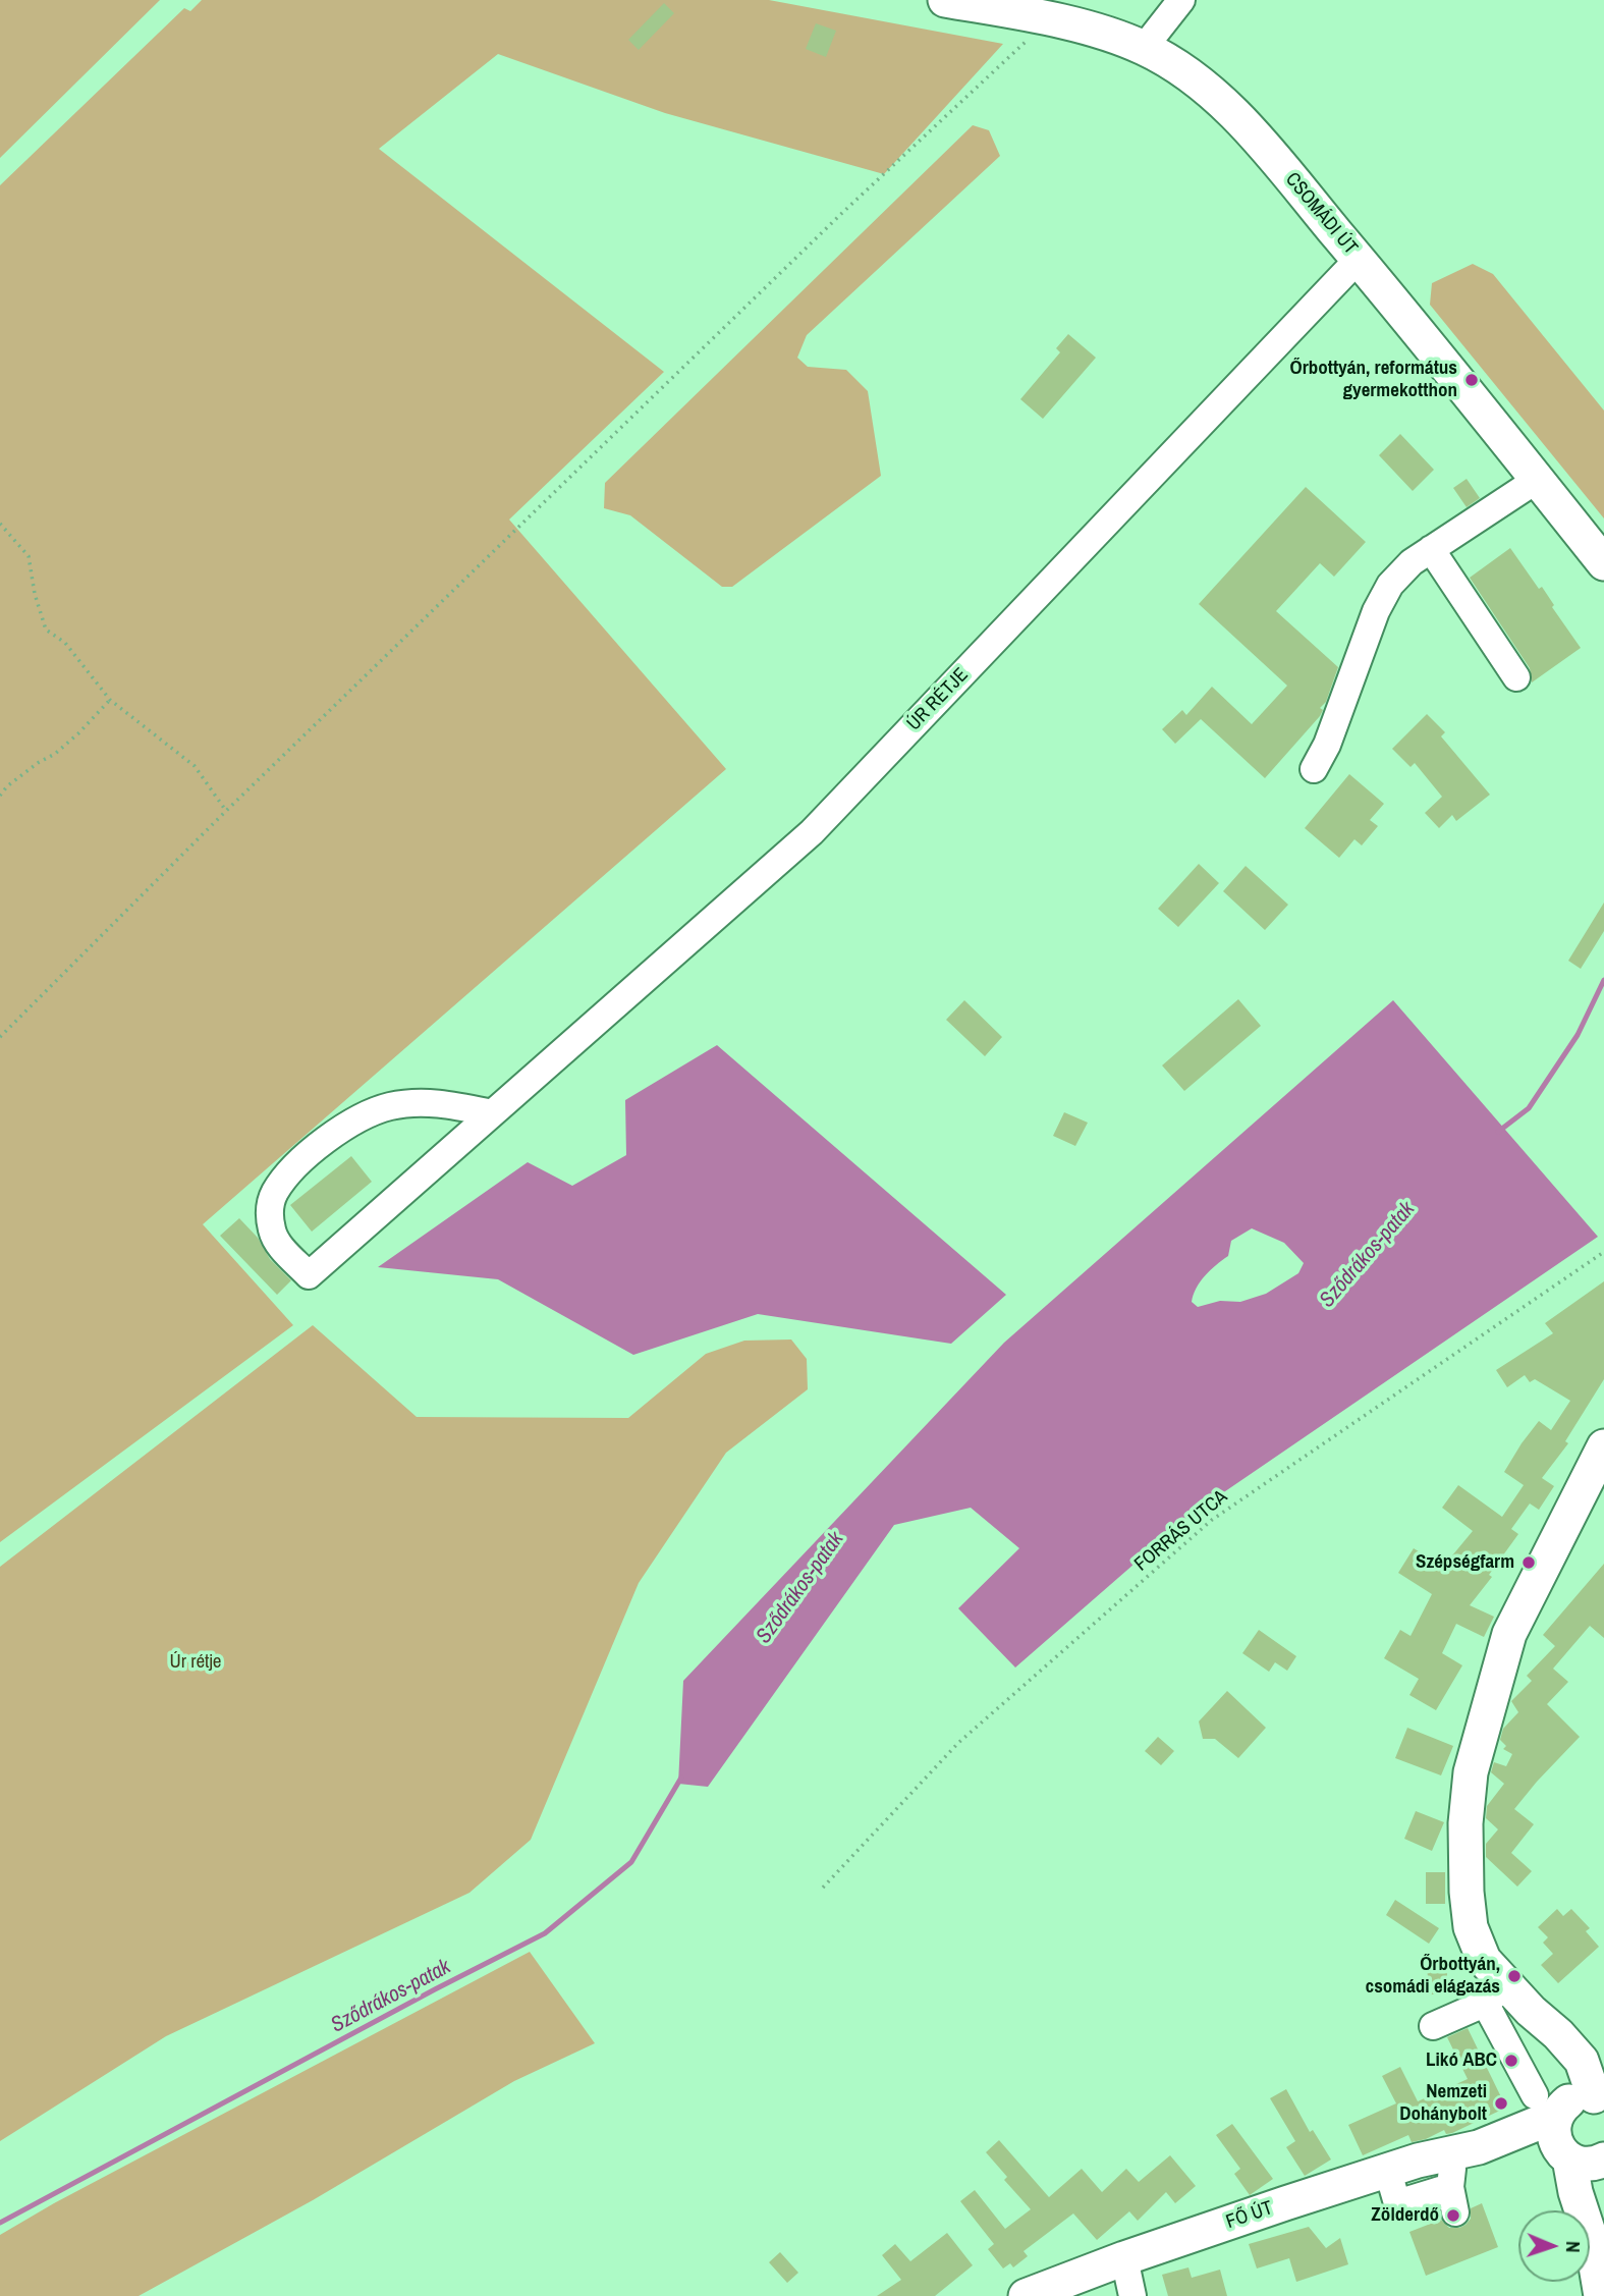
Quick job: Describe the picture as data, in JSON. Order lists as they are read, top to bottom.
{
  "streets": {
    "main road": ["CSOMÁDI ÚT", "FŐ ÚT"],
    "street": ["ÚR RÉTJE"],
    "path": ["FORRÁS UTCA"]
  },
  "crossings": [
    ["CSOMÁDI ÚT", "ÚR RÉTJE"]
  ],
  "water": ["Sződrákos-patak"],
  "parks": ["Úr rétje"],
  "places": [
    "Őrbottyán, református gyermekotthon",
    "Szépségfarm",
    "Őrbottyán, csomádi elágazás",
    "Likó ABC",
    "Nemzeti Dohánybolt",
    "Zölderdő"
  ],
  "north": "right"
}
